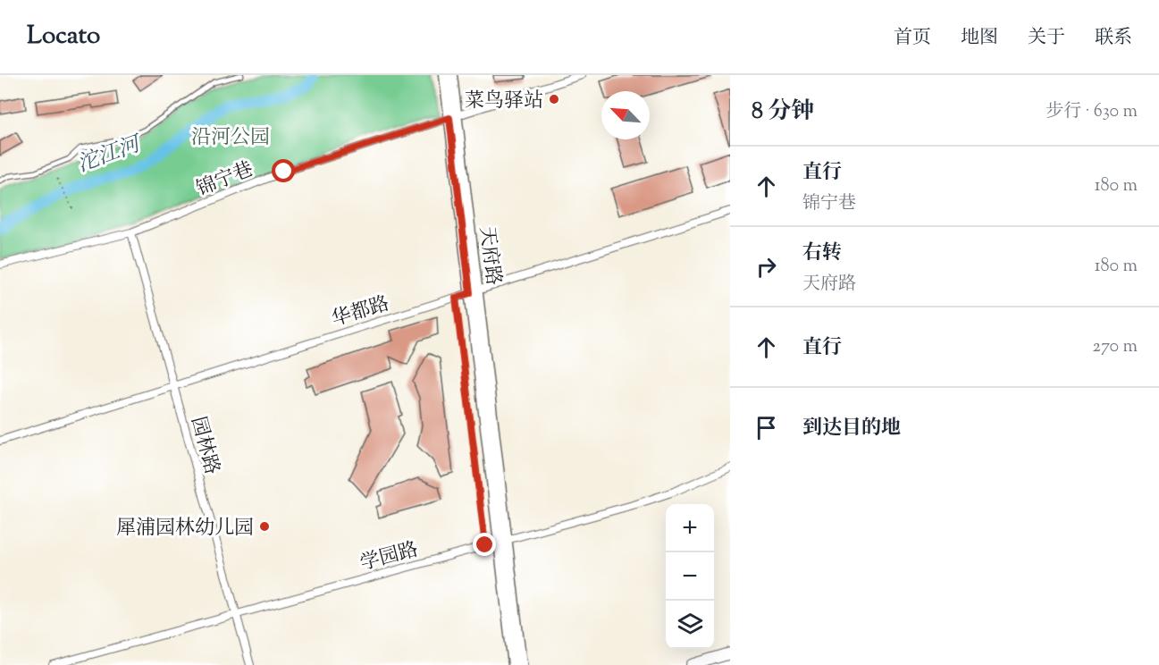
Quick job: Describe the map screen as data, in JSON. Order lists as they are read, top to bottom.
{
  "streets": {
    "street": [
      "锦宁巷",
      "天府路",
      "华都路",
      "园林路",
      "学园路"
    ]
  },
  "crossings": [
    ["锦宁巷", "天府路"],
    ["锦宁巷", "园林路"],
    ["天府路", "华都路"],
    ["天府路", "学园路"],
    ["华都路", "园林路"],
    ["园林路", "学园路"]
  ],
  "water": ["沱江河"],
  "parks": ["沿河公园"],
  "places": ["菜鸟驿站", "犀浦园林幼儿园"],
  "north": "top left",
  "page": {
    "header": "Locato",
    "nav": [
      "首页",
      "地图",
      "关于",
      "联系"
    ],
    "heading": ["8 分钟", "步行 · 630 m"],
    "list": [
      ["直行", "锦宁巷", "180 m"],
      ["右转", "天府路", "180 m"],
      ["直行", "270 m"],
      "到达目的地"
    ],
    "map_buttons": ["+", "−"]
  }
}
